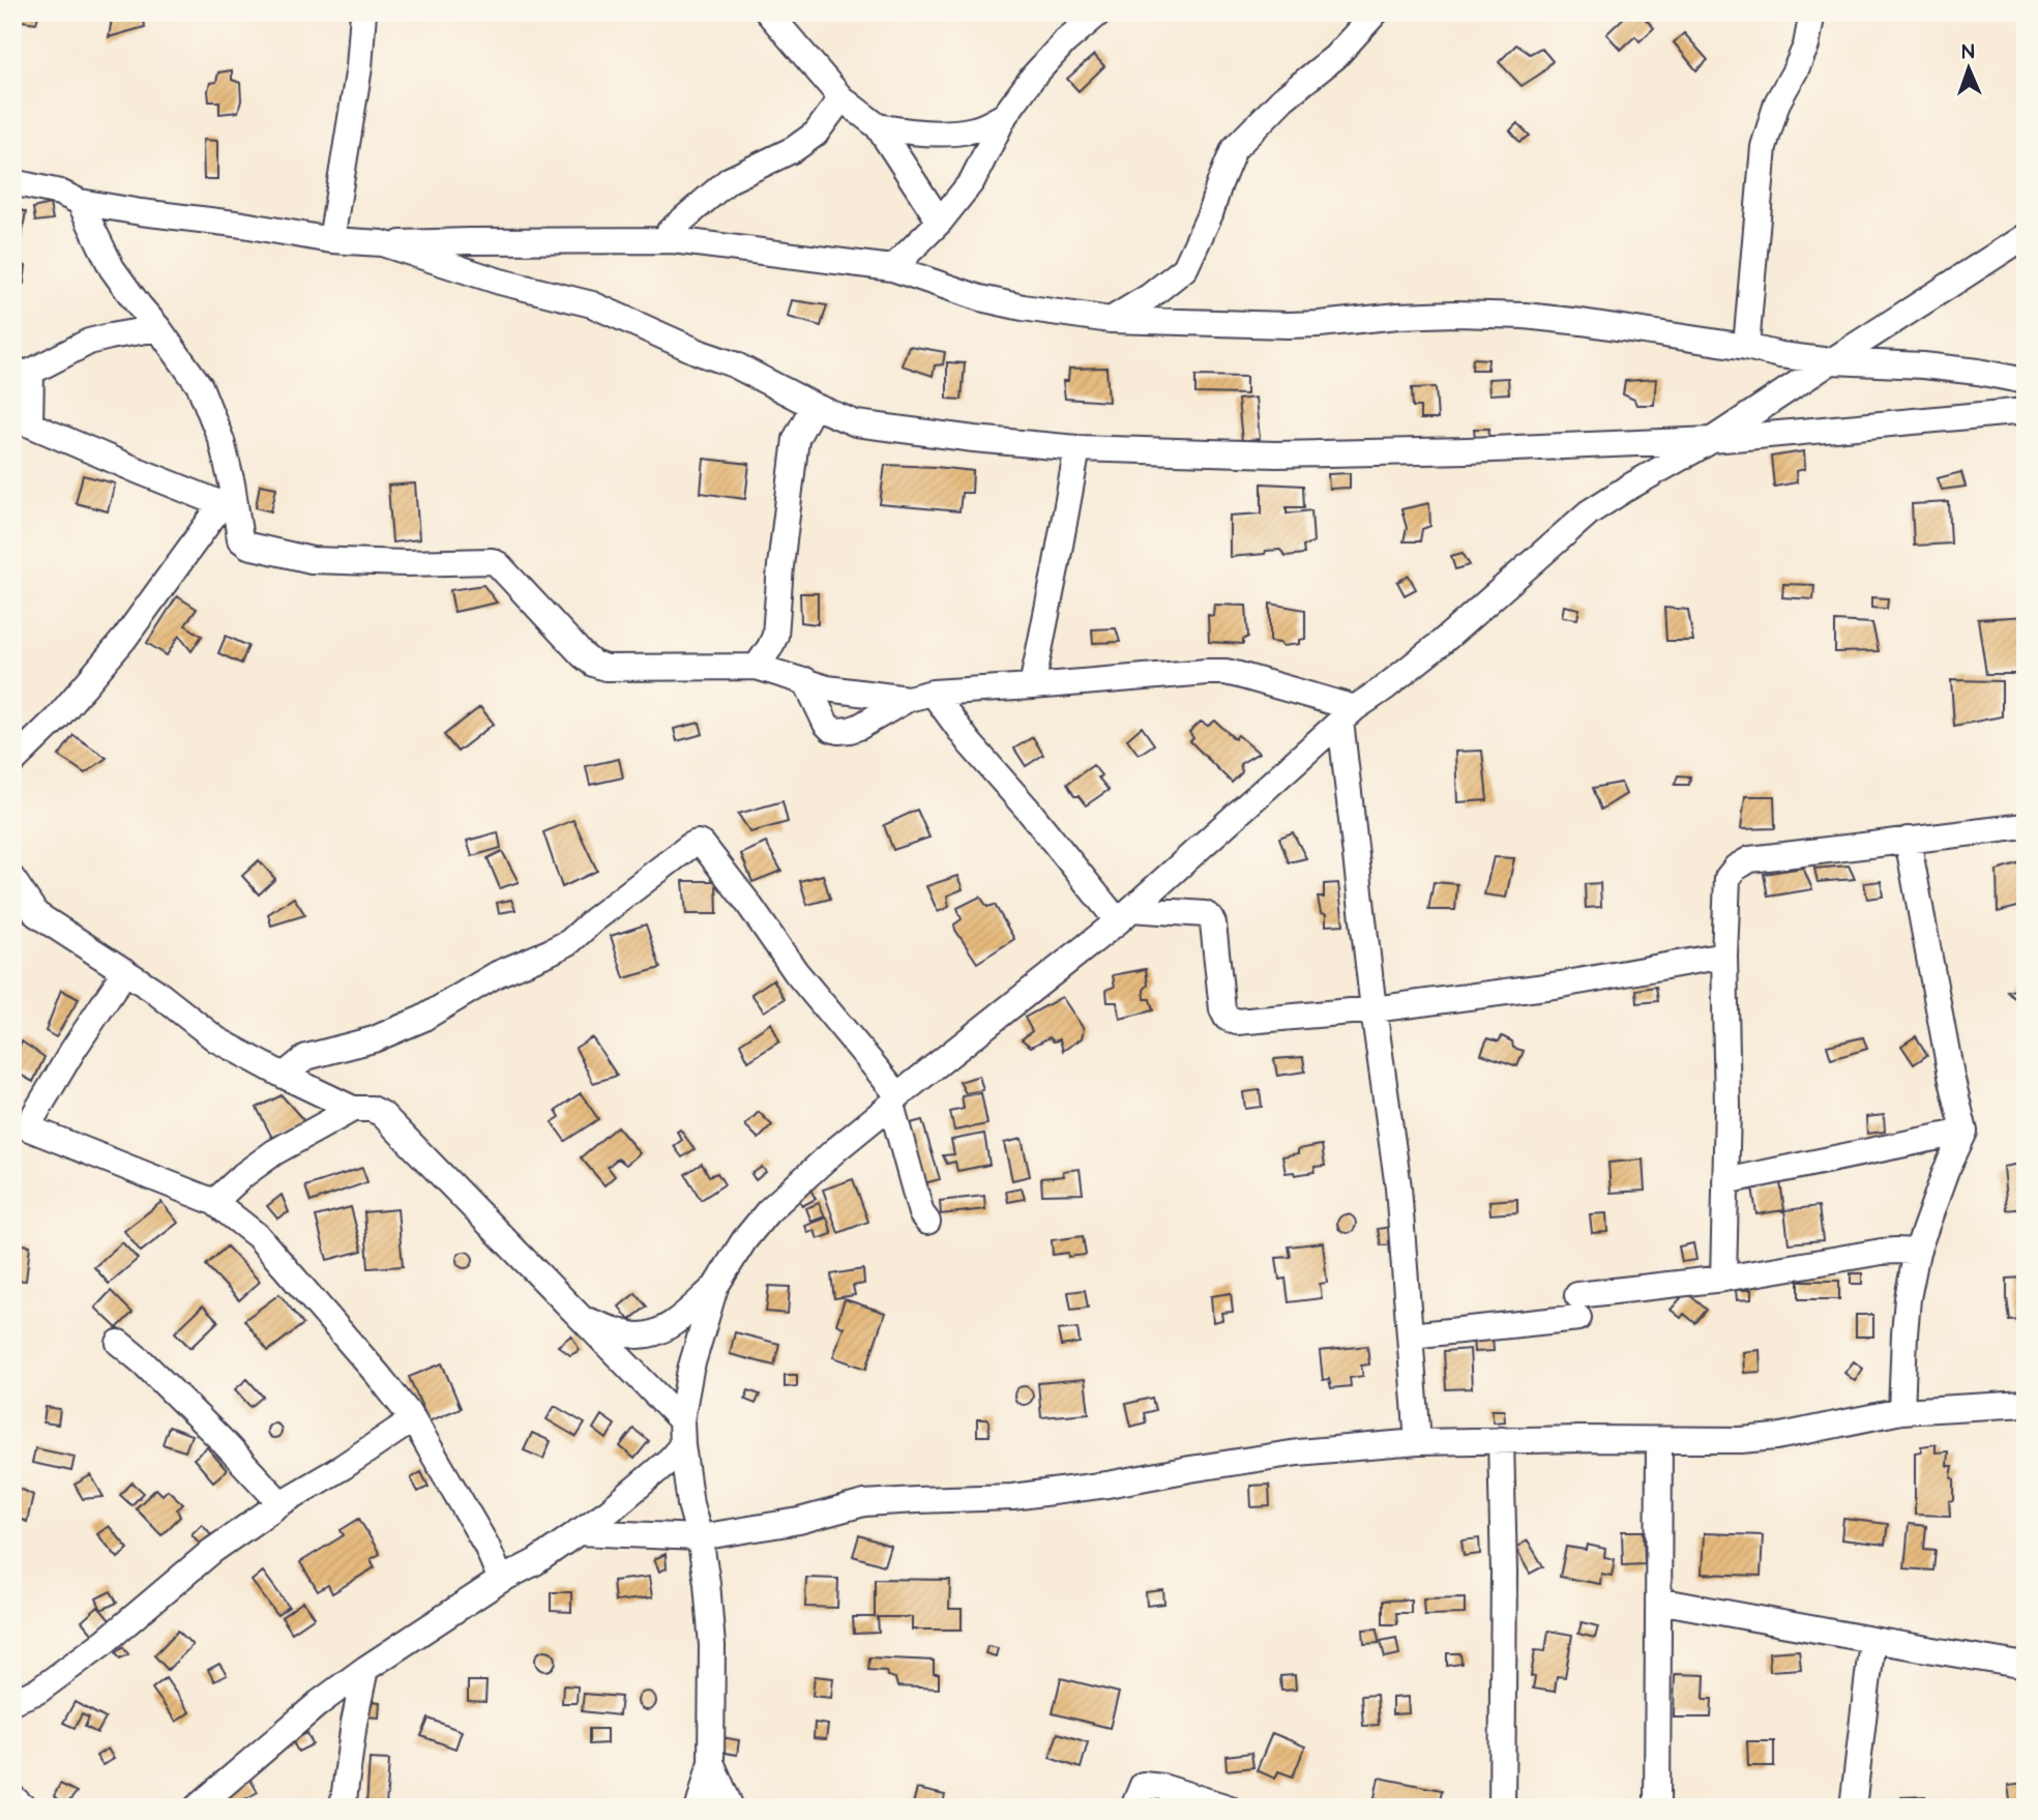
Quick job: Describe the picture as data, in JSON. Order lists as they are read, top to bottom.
{
  "north": "top"
}
